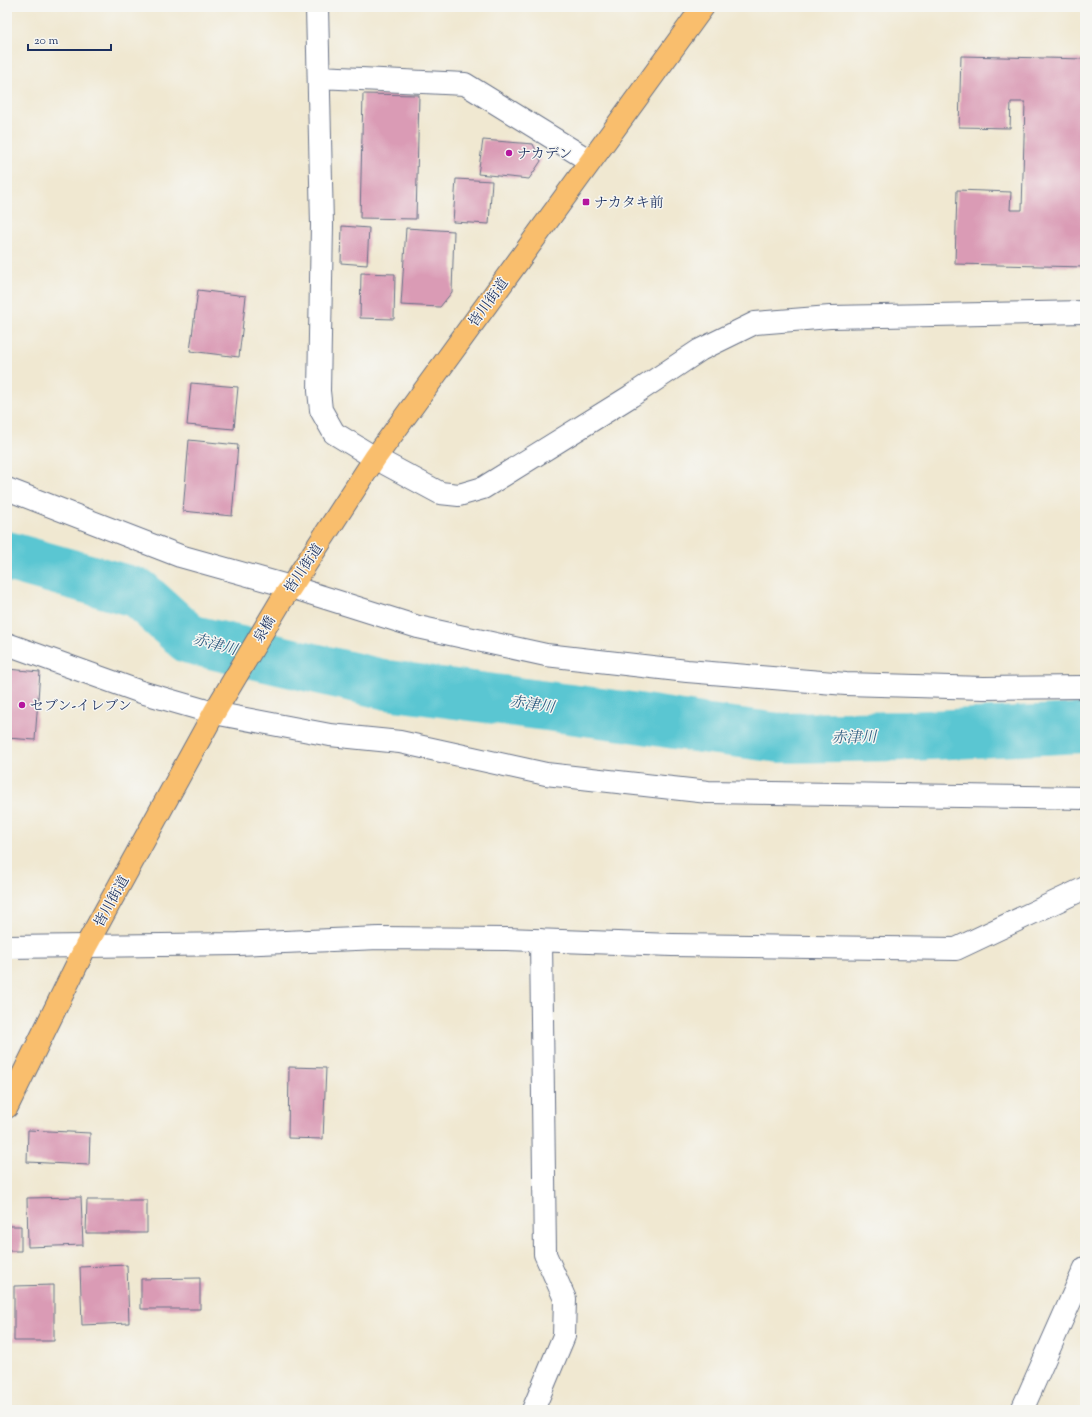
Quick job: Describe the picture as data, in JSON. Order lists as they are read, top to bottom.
{
  "streets": {
    "main road": ["皆川街道", "泉橋"]
  },
  "crossings": [
    ["皆川街道", "泉橋"]
  ],
  "water": ["赤津川"],
  "places": {
    "other": ["ナカデン", "セブン-イレブン"],
    "transit": ["ナカタキ前"]
  },
  "scale_bar": "20 m"
}
